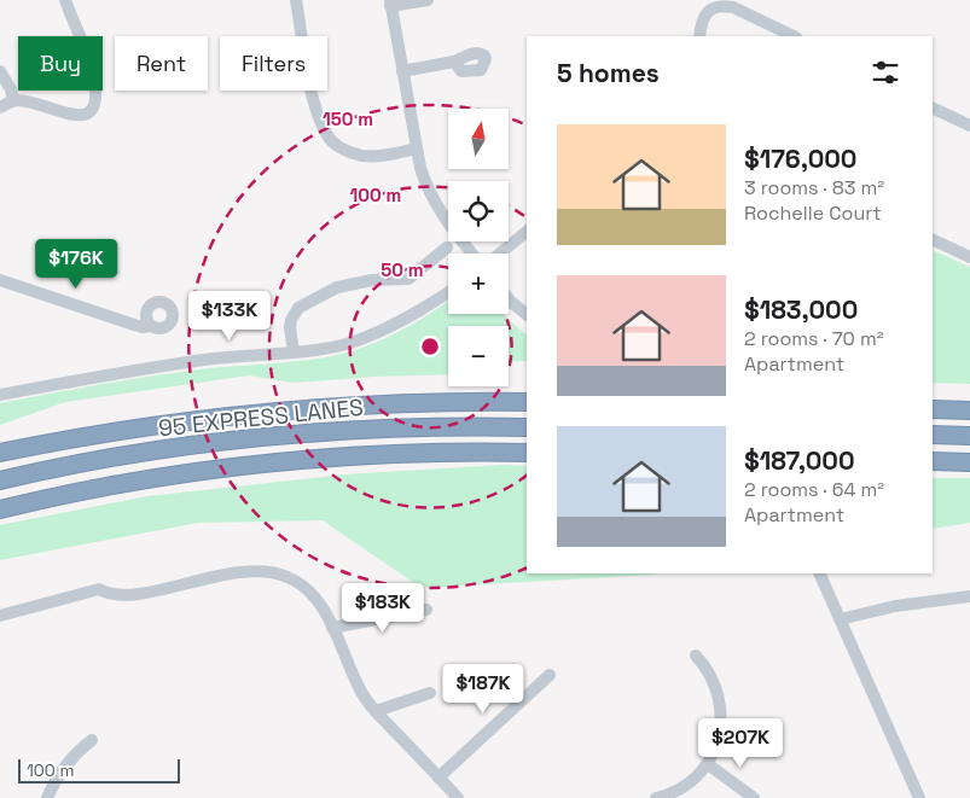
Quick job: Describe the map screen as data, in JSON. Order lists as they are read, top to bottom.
{
  "streets": {
    "highway": ["95 EXPRESS LANES"]
  },
  "scale_bar": "100 m",
  "north": "top",
  "page": {
    "chip": ["Buy", "Rent", "Filters"],
    "heading": "5 homes",
    "map_buttons": ["+", "−"],
    "list": [
      {
        "name": "$176,000",
        "note": "3 rooms · 83 m² · Rochelle Court"
      },
      {
        "name": "$183,000",
        "note": "2 rooms · 70 m² · Apartment"
      },
      {
        "name": "$187,000",
        "note": "2 rooms · 64 m² · Apartment"
      }
    ],
    "price": [
      "$176K",
      "$133K",
      "$183K",
      "$187K",
      "$207K"
    ],
    "scale": "100 m"
  },
  "rings": ["150 m", "100 m", "50 m"]
}
